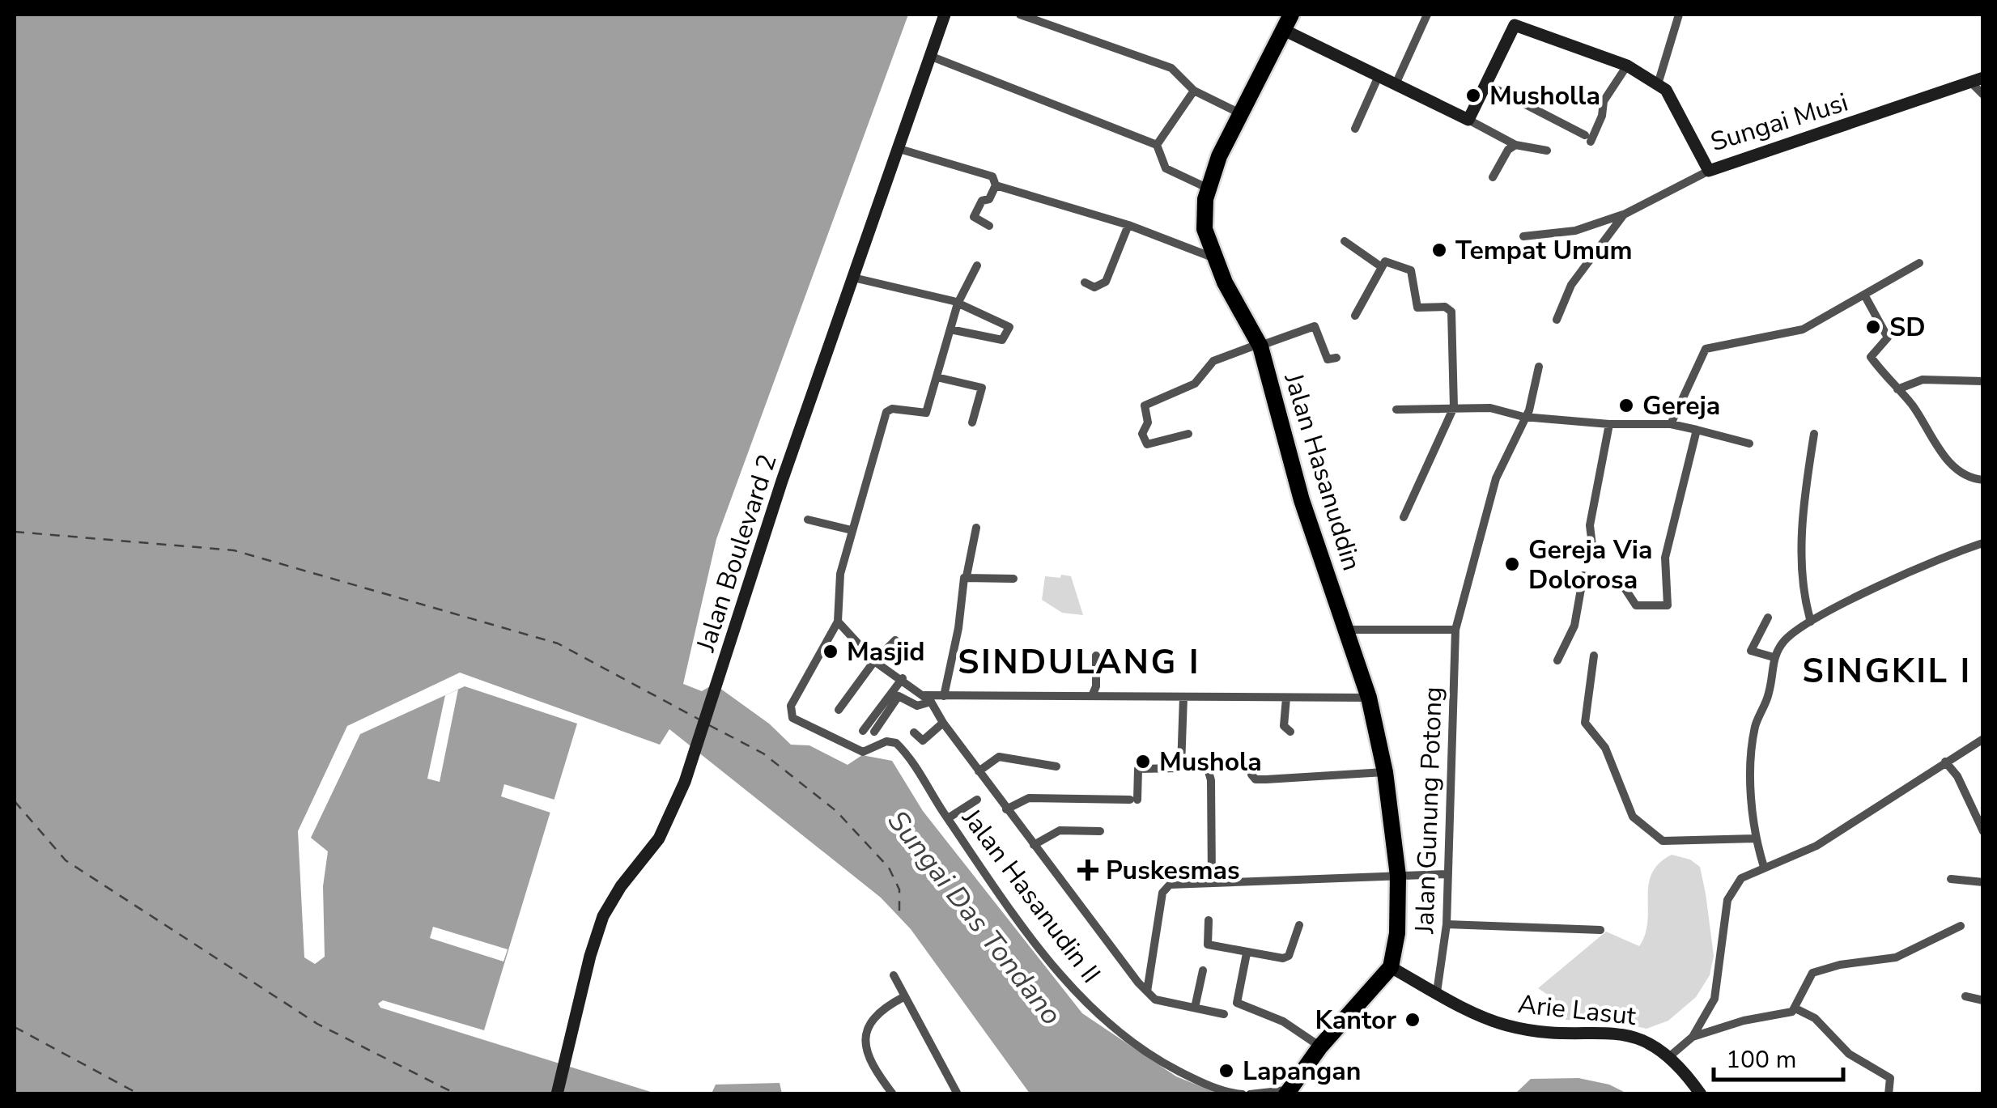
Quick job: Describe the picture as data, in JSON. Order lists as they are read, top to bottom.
{
  "streets": {
    "highway": ["Jalan Hasanuddin"],
    "main road": ["Sungai Musi", "Jalan Boulevard 2", "Arie Lasut"],
    "street": ["Jalan Gunung Potong", "Jalan Hasanudin II"]
  },
  "crossings": [
    ["Jalan Hasanuddin", "Arie Lasut"],
    ["Jalan Gunung Potong", "Arie Lasut"]
  ],
  "districts": ["SINDULANG I", "SINGKIL I"],
  "water": ["Sungai Das Tondano"],
  "places": {
    "other": [
      "Musholla",
      "Tempat Umum",
      "SD",
      "Gereja",
      "Gereja Via Dolorosa",
      "Masjid",
      "Mushola",
      "Kantor",
      "Lapangan"
    ],
    "health": ["Puskesmas"]
  },
  "scale_bar": "100 m"
}
